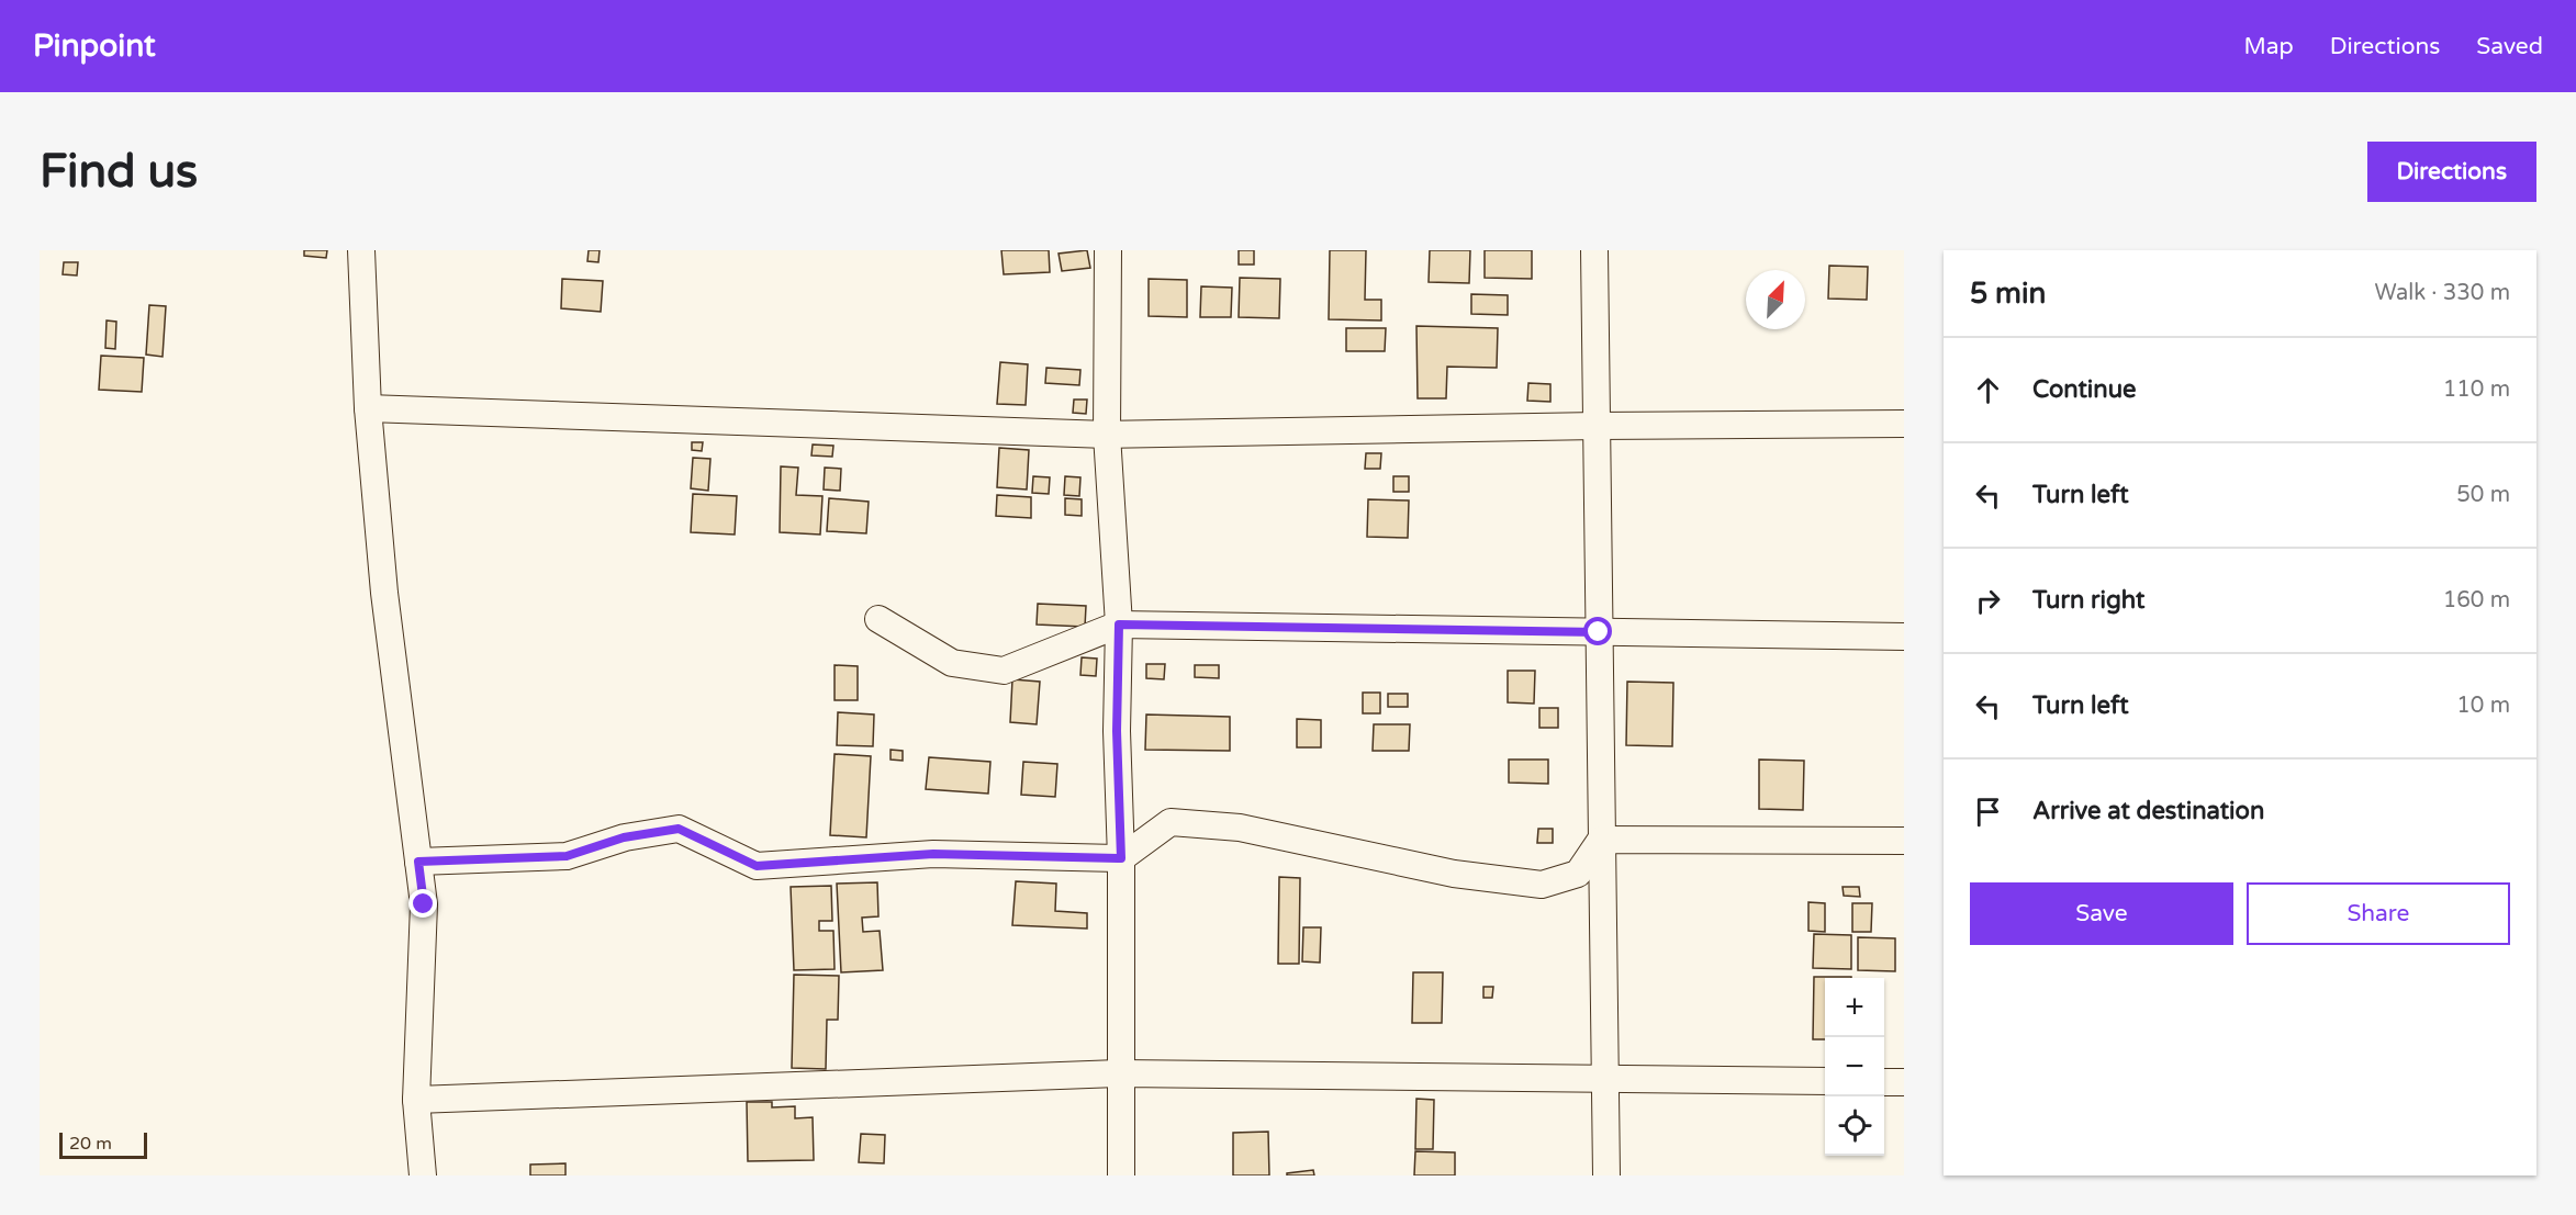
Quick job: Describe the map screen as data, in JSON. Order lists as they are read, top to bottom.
{
  "scale_bar": "20 m",
  "north": "top right",
  "page": {
    "header": "Pinpoint",
    "nav": ["Map", "Directions", "Saved"],
    "buttons": [
      "Directions",
      ["Save", "Share"]
    ],
    "title": "Find us",
    "heading": ["5 min", "Walk · 330 m"],
    "list": [
      ["Continue", "110 m"],
      ["Turn left", "50 m"],
      ["Turn right", "160 m"],
      ["Turn left", "10 m"],
      "Arrive at destination"
    ],
    "map_buttons": ["+", "−"],
    "scale": "20 m"
  }
}
